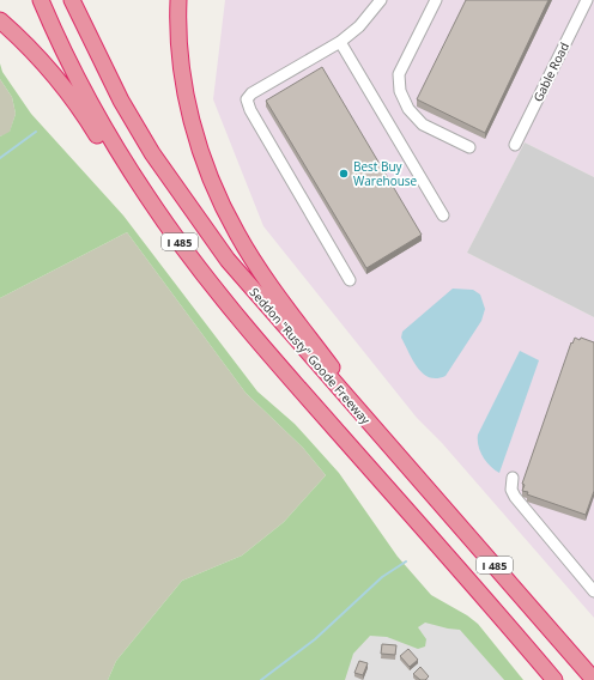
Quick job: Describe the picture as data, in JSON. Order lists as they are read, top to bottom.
{
  "streets": {
    "highway": ["I 485", "Seddon \"Rusty\" Goode Freeway"],
    "street": ["Gable Road"]
  },
  "places": ["Best Buy Warehouse"]
}
